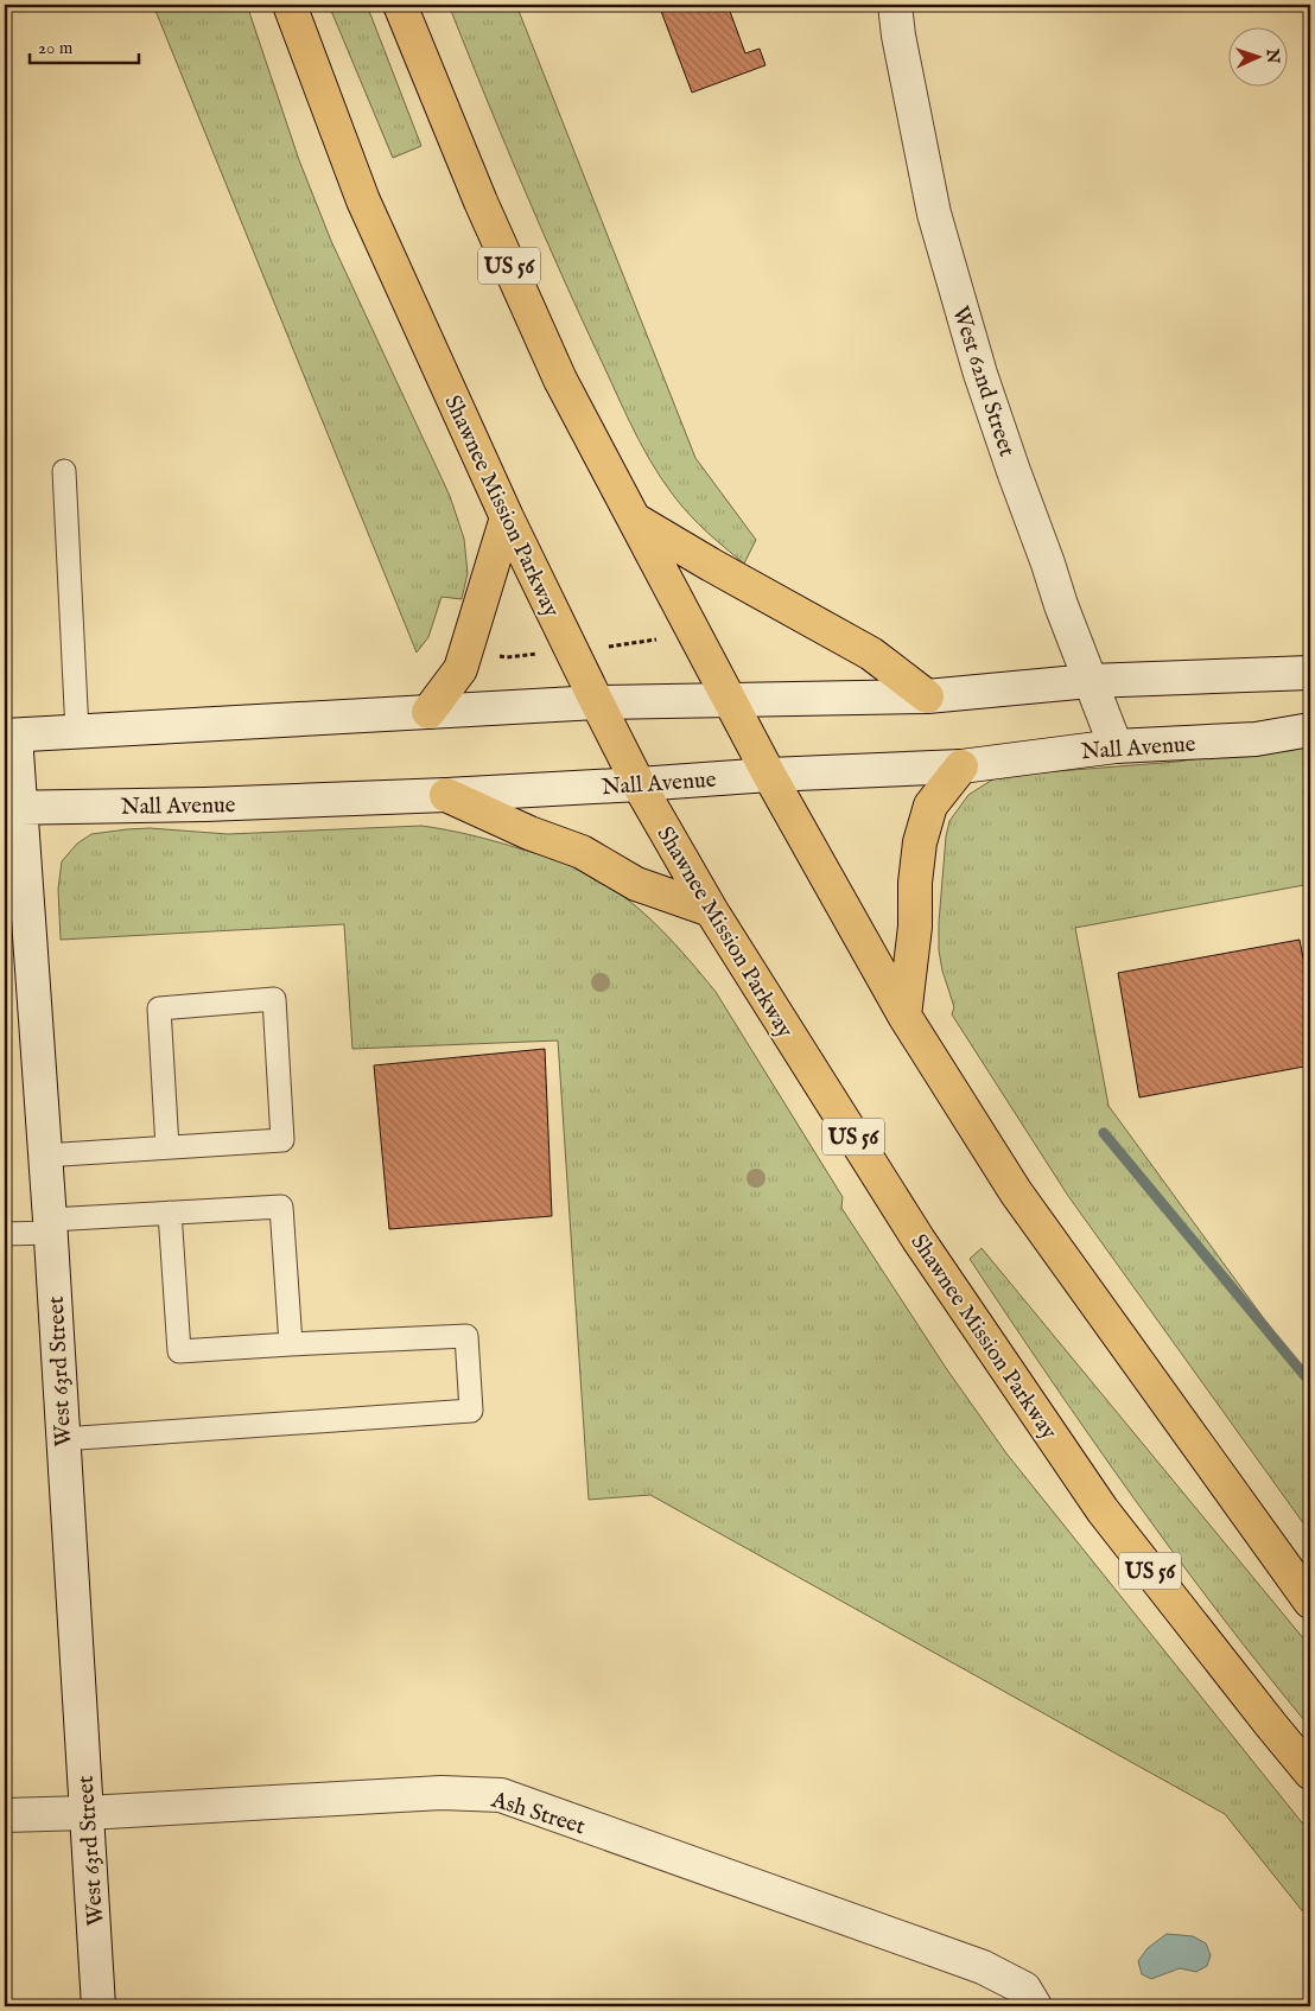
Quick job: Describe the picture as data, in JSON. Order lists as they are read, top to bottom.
{
  "streets": {
    "highway": ["US 56", "Shawnee Mission Parkway"],
    "main road": [
      "West 62nd Street",
      "Nall Avenue",
      "West 63rd Street",
      "Ash Street"
    ]
  },
  "crossings": [
    ["US 56", "Nall Avenue"],
    ["West 62nd Street", "Nall Avenue"],
    ["Shawnee Mission Parkway", "Nall Avenue"],
    ["Nall Avenue", "West 63rd Street"],
    ["West 63rd Street", "Ash Street"]
  ],
  "scale_bar": "20 m",
  "north": "right"
}
